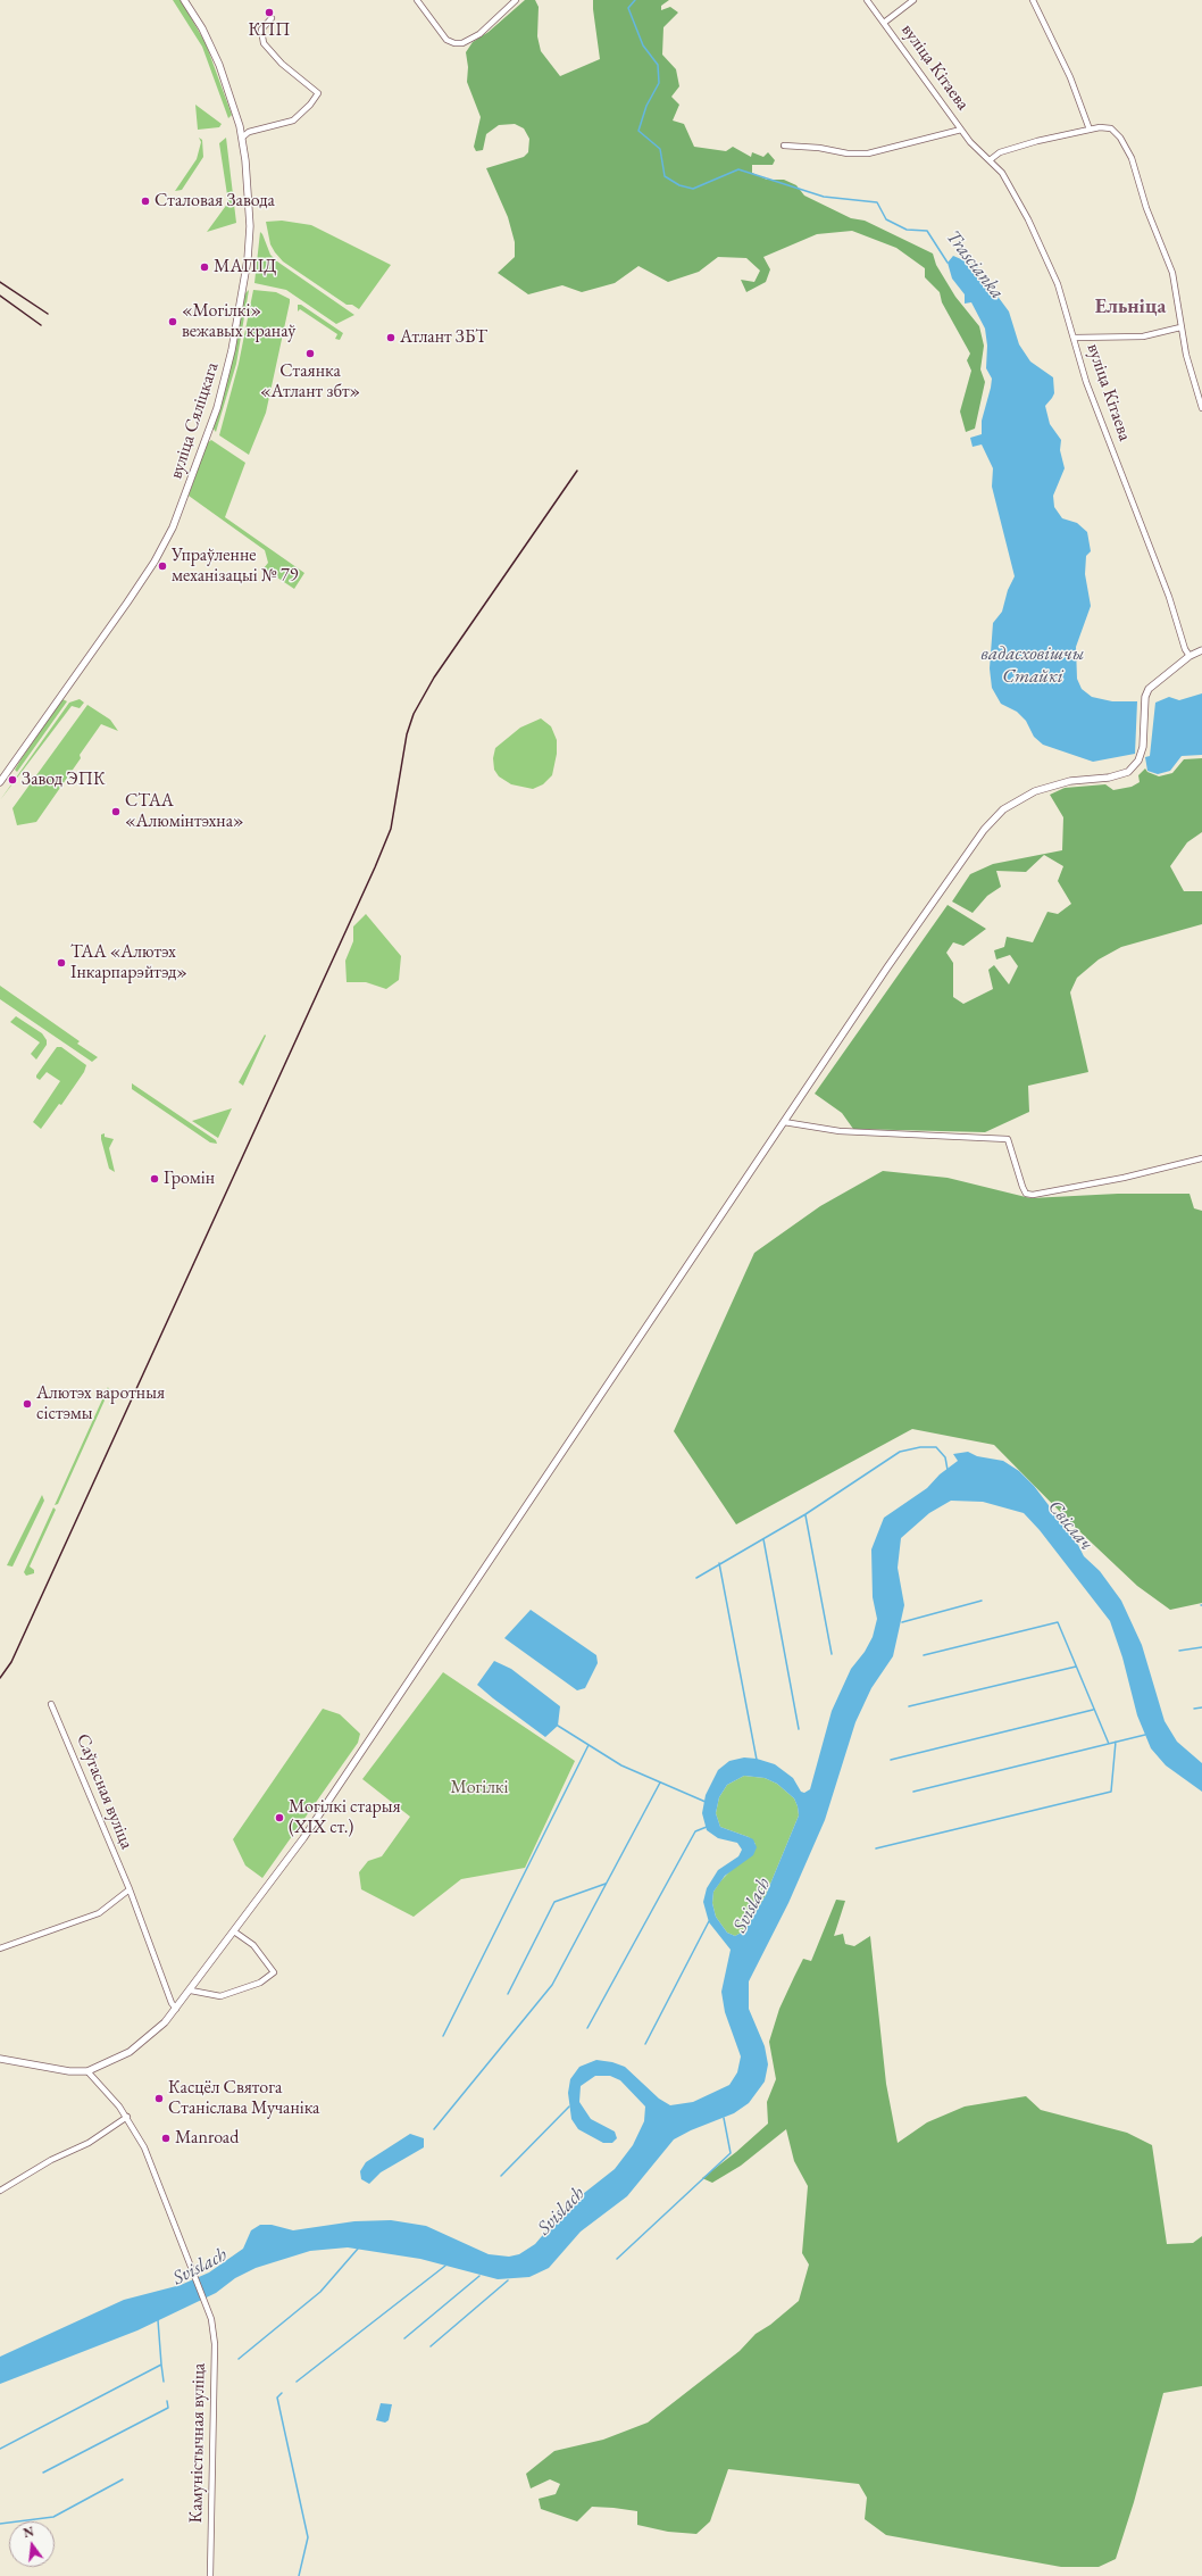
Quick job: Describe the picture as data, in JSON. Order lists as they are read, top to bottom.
{
  "streets": {
    "main road": ["вуліца Сяліцкага"],
    "street": ["вуліца Кітаева", "Саўгасная вуліца", "Камуністычная вуліца"]
  },
  "districts": ["Ельніца"],
  "water": [
    "Trascianka",
    "вадасховішчы Стайкі",
    "Свіслач",
    "Svislach"
  ],
  "parks": ["Могілкі"],
  "places": [
    "КПП",
    "Сталовая Завода",
    "МАПІД",
    "«Могілкі» вежавых кранаў",
    "Атлант ЗБТ",
    "Стаянка «Атлант збт»",
    "Упраўленне механізацыі № 79",
    "Завод ЭПК",
    "СТАА «Алюмінтэхна»",
    "ТАА «Алютэх Інкарпарэйтэд»",
    "Громін",
    "Алютэх варотныя сістэмы",
    "Могілкі старыя (XIX ст.)",
    "Касцёл Святога Станіслава Мучаніка",
    "Manroad"
  ],
  "north": "top"
}
